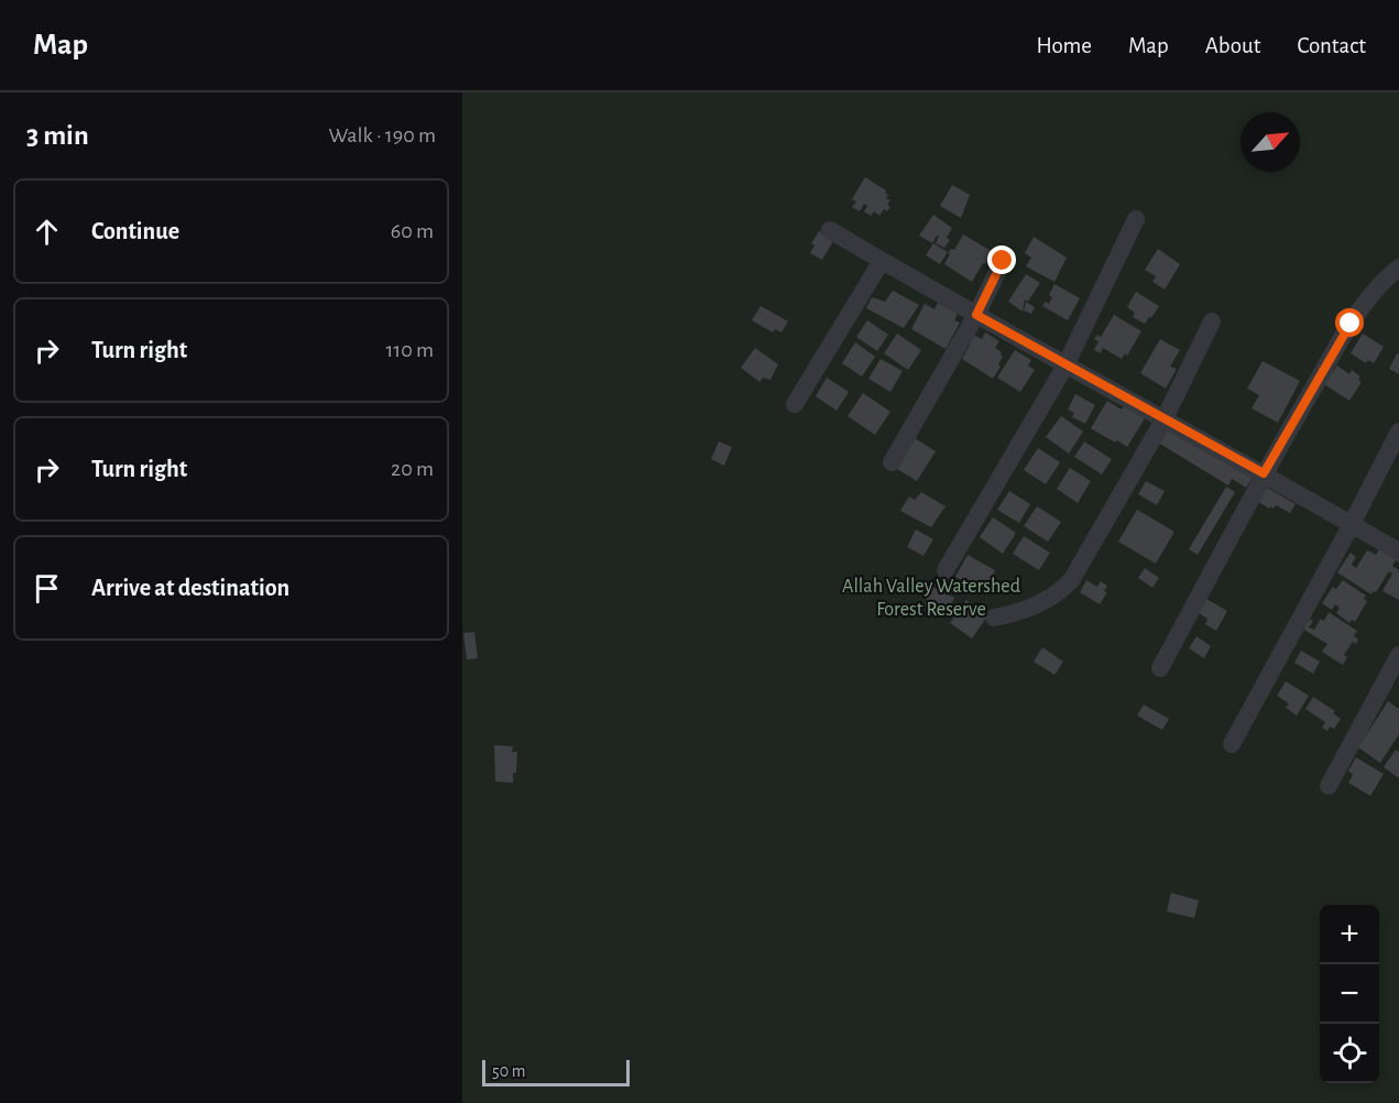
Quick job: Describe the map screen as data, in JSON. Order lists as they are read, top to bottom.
{
  "parks": ["Allah Valley Watershed Forest Reserve"],
  "scale_bar": "50 m",
  "north": "top right",
  "page": {
    "header": "Map",
    "nav": [
      "Home",
      "Map",
      "About",
      "Contact"
    ],
    "heading": ["3 min", "Walk · 190 m"],
    "list": [
      ["Continue", "60 m"],
      ["Turn right", "110 m"],
      ["Turn right", "20 m"],
      "Arrive at destination"
    ],
    "map_buttons": ["+", "−"],
    "scale": "50 m"
  }
}
